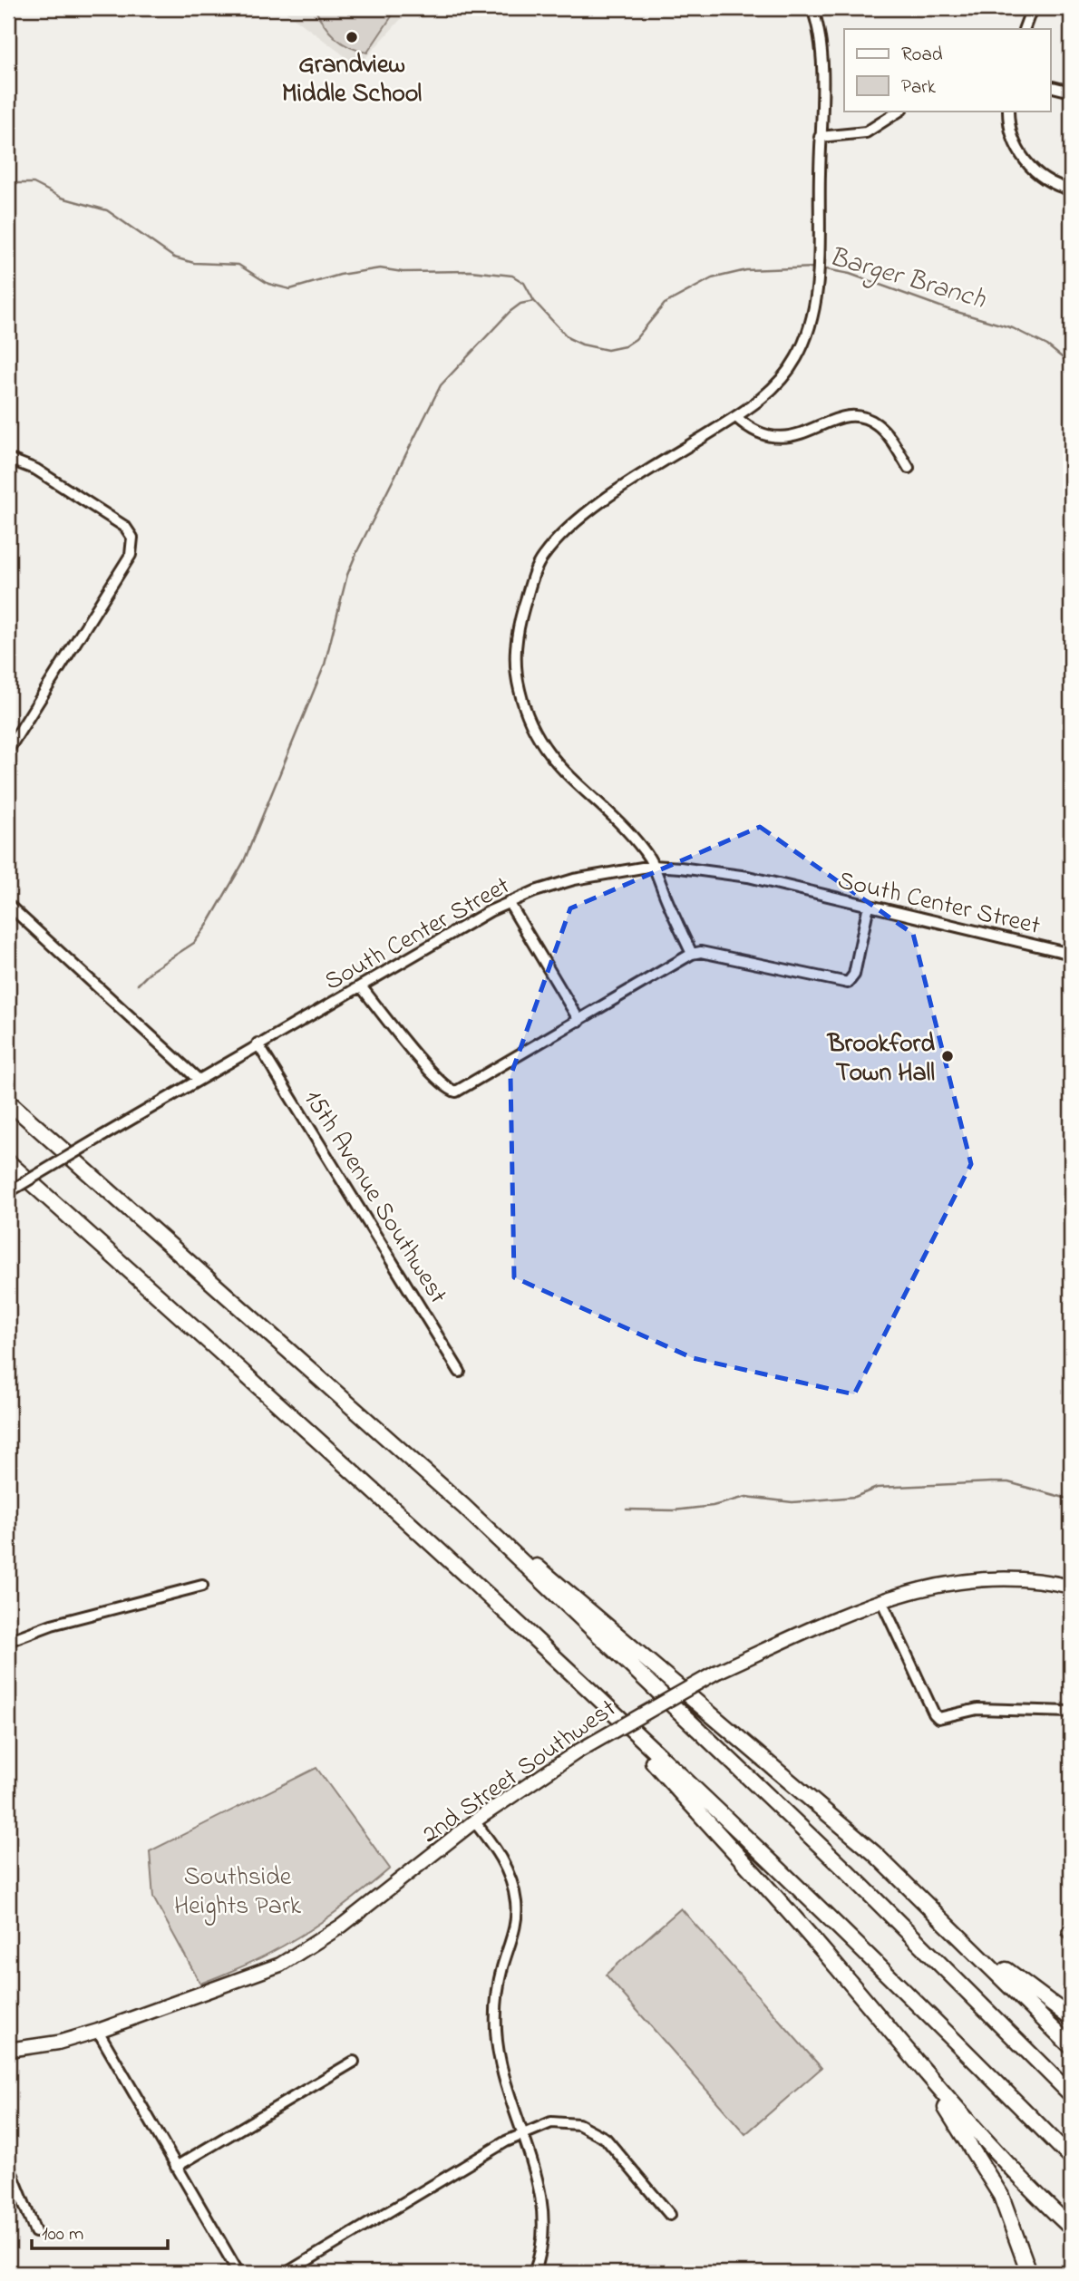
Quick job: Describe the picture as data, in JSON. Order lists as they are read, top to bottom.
{
  "streets": {
    "main road": ["2nd Street Southwest"],
    "street": ["South Center Street", "15th Avenue Southwest"]
  },
  "crossings": [
    ["South Center Street", "15th Avenue Southwest"]
  ],
  "water": ["Barger Branch"],
  "parks": ["Southside Heights Park"],
  "places": ["Grandview Middle School", "Brookford Town Hall"],
  "legend": ["Road", "Park"],
  "scale_bar": "100 m"
}
